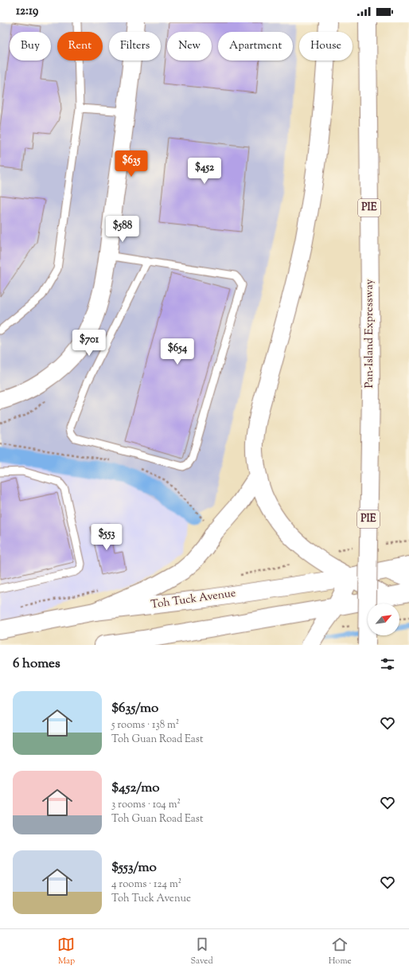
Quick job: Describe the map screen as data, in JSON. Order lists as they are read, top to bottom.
{
  "streets": {
    "main road": ["PIE", "Pan-Island Expressway", "Toh Tuck Avenue"]
  },
  "north": "top right",
  "page": {
    "status": "12:19",
    "chip": [
      "Buy",
      "Rent",
      "Filters",
      "New",
      "Apartment",
      "House"
    ],
    "price": [
      "$635",
      "$452",
      "$588",
      "$701",
      "$654",
      "$553"
    ],
    "heading": "6 homes",
    "list": [
      {
        "name": "$635/mo",
        "note": "5 rooms · 138 m² · Toh Guan Road East"
      },
      {
        "name": "$452/mo",
        "note": "3 rooms · 104 m² · Toh Guan Road East"
      },
      {
        "name": "$553/mo",
        "note": "4 rooms · 124 m² · Toh Tuck Avenue"
      }
    ],
    "tabs": ["Map", "Saved", "Home"]
  }
}
